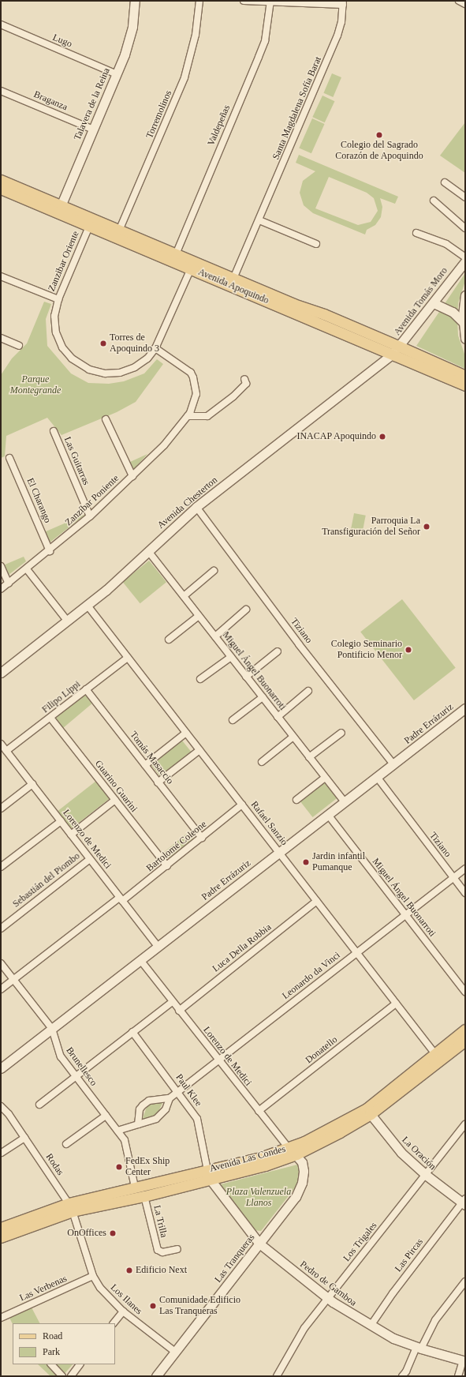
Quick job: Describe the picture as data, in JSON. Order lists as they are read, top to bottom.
{
  "streets": {
    "main road": [
      "Talavera de la Reina",
      "Avenida Apoquindo",
      "Avenida Tomás Moro",
      "Avenida Chesterton",
      "Padre Errázuriz",
      "La Oración",
      "Avenida Las Condes",
      "Las Tranqueras",
      "Pedro de Gamboa"
    ],
    "street": [
      "Lugo",
      "Braganza",
      "Santa Magdalena Sofía Barat",
      "Torremolinos",
      "Valdepeñas",
      "Zanzibar Oriente",
      "Las Guitarras",
      "El Charango",
      "Zanzíbar Poniente",
      "Tiziano",
      "Miguel Ángel Buonarroti",
      "Filipo Lippi",
      "Tomás Masaccio",
      "Guarino Guarini",
      "Rafael Sanzio",
      "Lorenzo de Medici",
      "Bartolomé Coleone",
      "Sebastián del Piombo",
      "Luca Della Robbia",
      "Leonardo da Vinci",
      "Donatello",
      "Brunellesco",
      "Paul Klee",
      "Rodas",
      "La Trilla",
      "Los Trigales",
      "Las Pircas",
      "Las Verbenas",
      "Los Ilanes"
    ]
  },
  "crossings": [
    ["Lugo", "Talavera de la Reina"],
    ["Braganza", "Talavera de la Reina"],
    ["Talavera de la Reina", "Avenida Apoquindo"],
    ["Santa Magdalena Sofía Barat", "Avenida Apoquindo"],
    ["Torremolinos", "Avenida Apoquindo"],
    ["Valdepeñas", "Avenida Apoquindo"],
    ["Zanzibar Oriente", "Avenida Apoquindo"],
    ["Avenida Apoquindo", "Avenida Tomás Moro"],
    ["Avenida Apoquindo", "Avenida Chesterton"],
    ["Avenida Tomás Moro", "Avenida Chesterton"],
    ["Las Guitarras", "Zanzíbar Poniente"],
    ["El Charango", "Zanzíbar Poniente"],
    ["Avenida Chesterton", "Tiziano"],
    ["Avenida Chesterton", "Miguel Ángel Buonarroti"],
    ["Avenida Chesterton", "Rafael Sanzio"],
    ["Tiziano", "Padre Errázuriz"],
    ["Tiziano", "Leonardo da Vinci"],
    ["Miguel Ángel Buonarroti", "Padre Errázuriz"],
    ["Miguel Ángel Buonarroti", "Leonardo da Vinci"],
    ["Filipo Lippi", "Tomás Masaccio"],
    ["Filipo Lippi", "Guarino Guarini"],
    ["Filipo Lippi", "Rafael Sanzio"],
    ["Filipo Lippi", "Lorenzo de Medici"],
    ["Padre Errázuriz", "Rafael Sanzio"],
    ["Padre Errázuriz", "Lorenzo de Medici"],
    ["Padre Errázuriz", "Brunellesco"],
    ["Tomás Masaccio", "Bartolomé Coleone"],
    ["Guarino Guarini", "Bartolomé Coleone"],
    ["Rafael Sanzio", "Bartolomé Coleone"],
    ["Rafael Sanzio", "Luca Della Robbia"],
    ["Rafael Sanzio", "Leonardo da Vinci"],
    ["Rafael Sanzio", "Donatello"],
    ["Rafael Sanzio", "Avenida Las Condes"],
    ["Lorenzo de Medici", "Bartolomé Coleone"],
    ["Lorenzo de Medici", "Sebastián del Piombo"],
    ["Lorenzo de Medici", "Luca Della Robbia"],
    ["Lorenzo de Medici", "Leonardo da Vinci"],
    ["Lorenzo de Medici", "Donatello"],
    ["Lorenzo de Medici", "Avenida Las Condes"],
    ["Lorenzo de Medici", "Las Tranqueras"],
    ["Bartolomé Coleone", "Brunellesco"],
    ["Leonardo da Vinci", "Brunellesco"],
    ["Leonardo da Vinci", "Paul Klee"],
    ["Brunellesco", "Avenida Las Condes"],
    ["Paul Klee", "Avenida Las Condes"],
    ["Paul Klee", "Pedro de Gamboa"],
    ["La Oración", "Avenida Las Condes"],
    ["La Oración", "Los Trigales"],
    ["La Oración", "Las Pircas"],
    ["Avenida Las Condes", "Rodas"],
    ["Avenida Las Condes", "La Trilla"],
    ["Avenida Las Condes", "Las Tranqueras"],
    ["Avenida Las Condes", "Pedro de Gamboa"],
    ["Avenida Las Condes", "Los Ilanes"],
    ["Rodas", "Los Ilanes"],
    ["Los Trigales", "Pedro de Gamboa"],
    ["Las Pircas", "Pedro de Gamboa"],
    ["Las Tranqueras", "Pedro de Gamboa"],
    ["Las Tranqueras", "Los Ilanes"],
    ["Las Verbenas", "Los Ilanes"]
  ],
  "parks": ["Parque Montegrande", "Plaza Valenzuela Llanos"],
  "places": [
    "Colegio del Sagrado Corazón de Apoquindo",
    "Torres de Apoquindo 3",
    "INACAP Apoquindo",
    "Parroquia La Transfiguración del Señor",
    "Colegio Seminario Pontificio Menor",
    "Jardin infantil Pumanque",
    "FedEx Ship Center",
    "OnOffices",
    "Edificio Next",
    "Comunidade Edificio Las Tranqueras"
  ],
  "legend": ["Road", "Park"]
}
